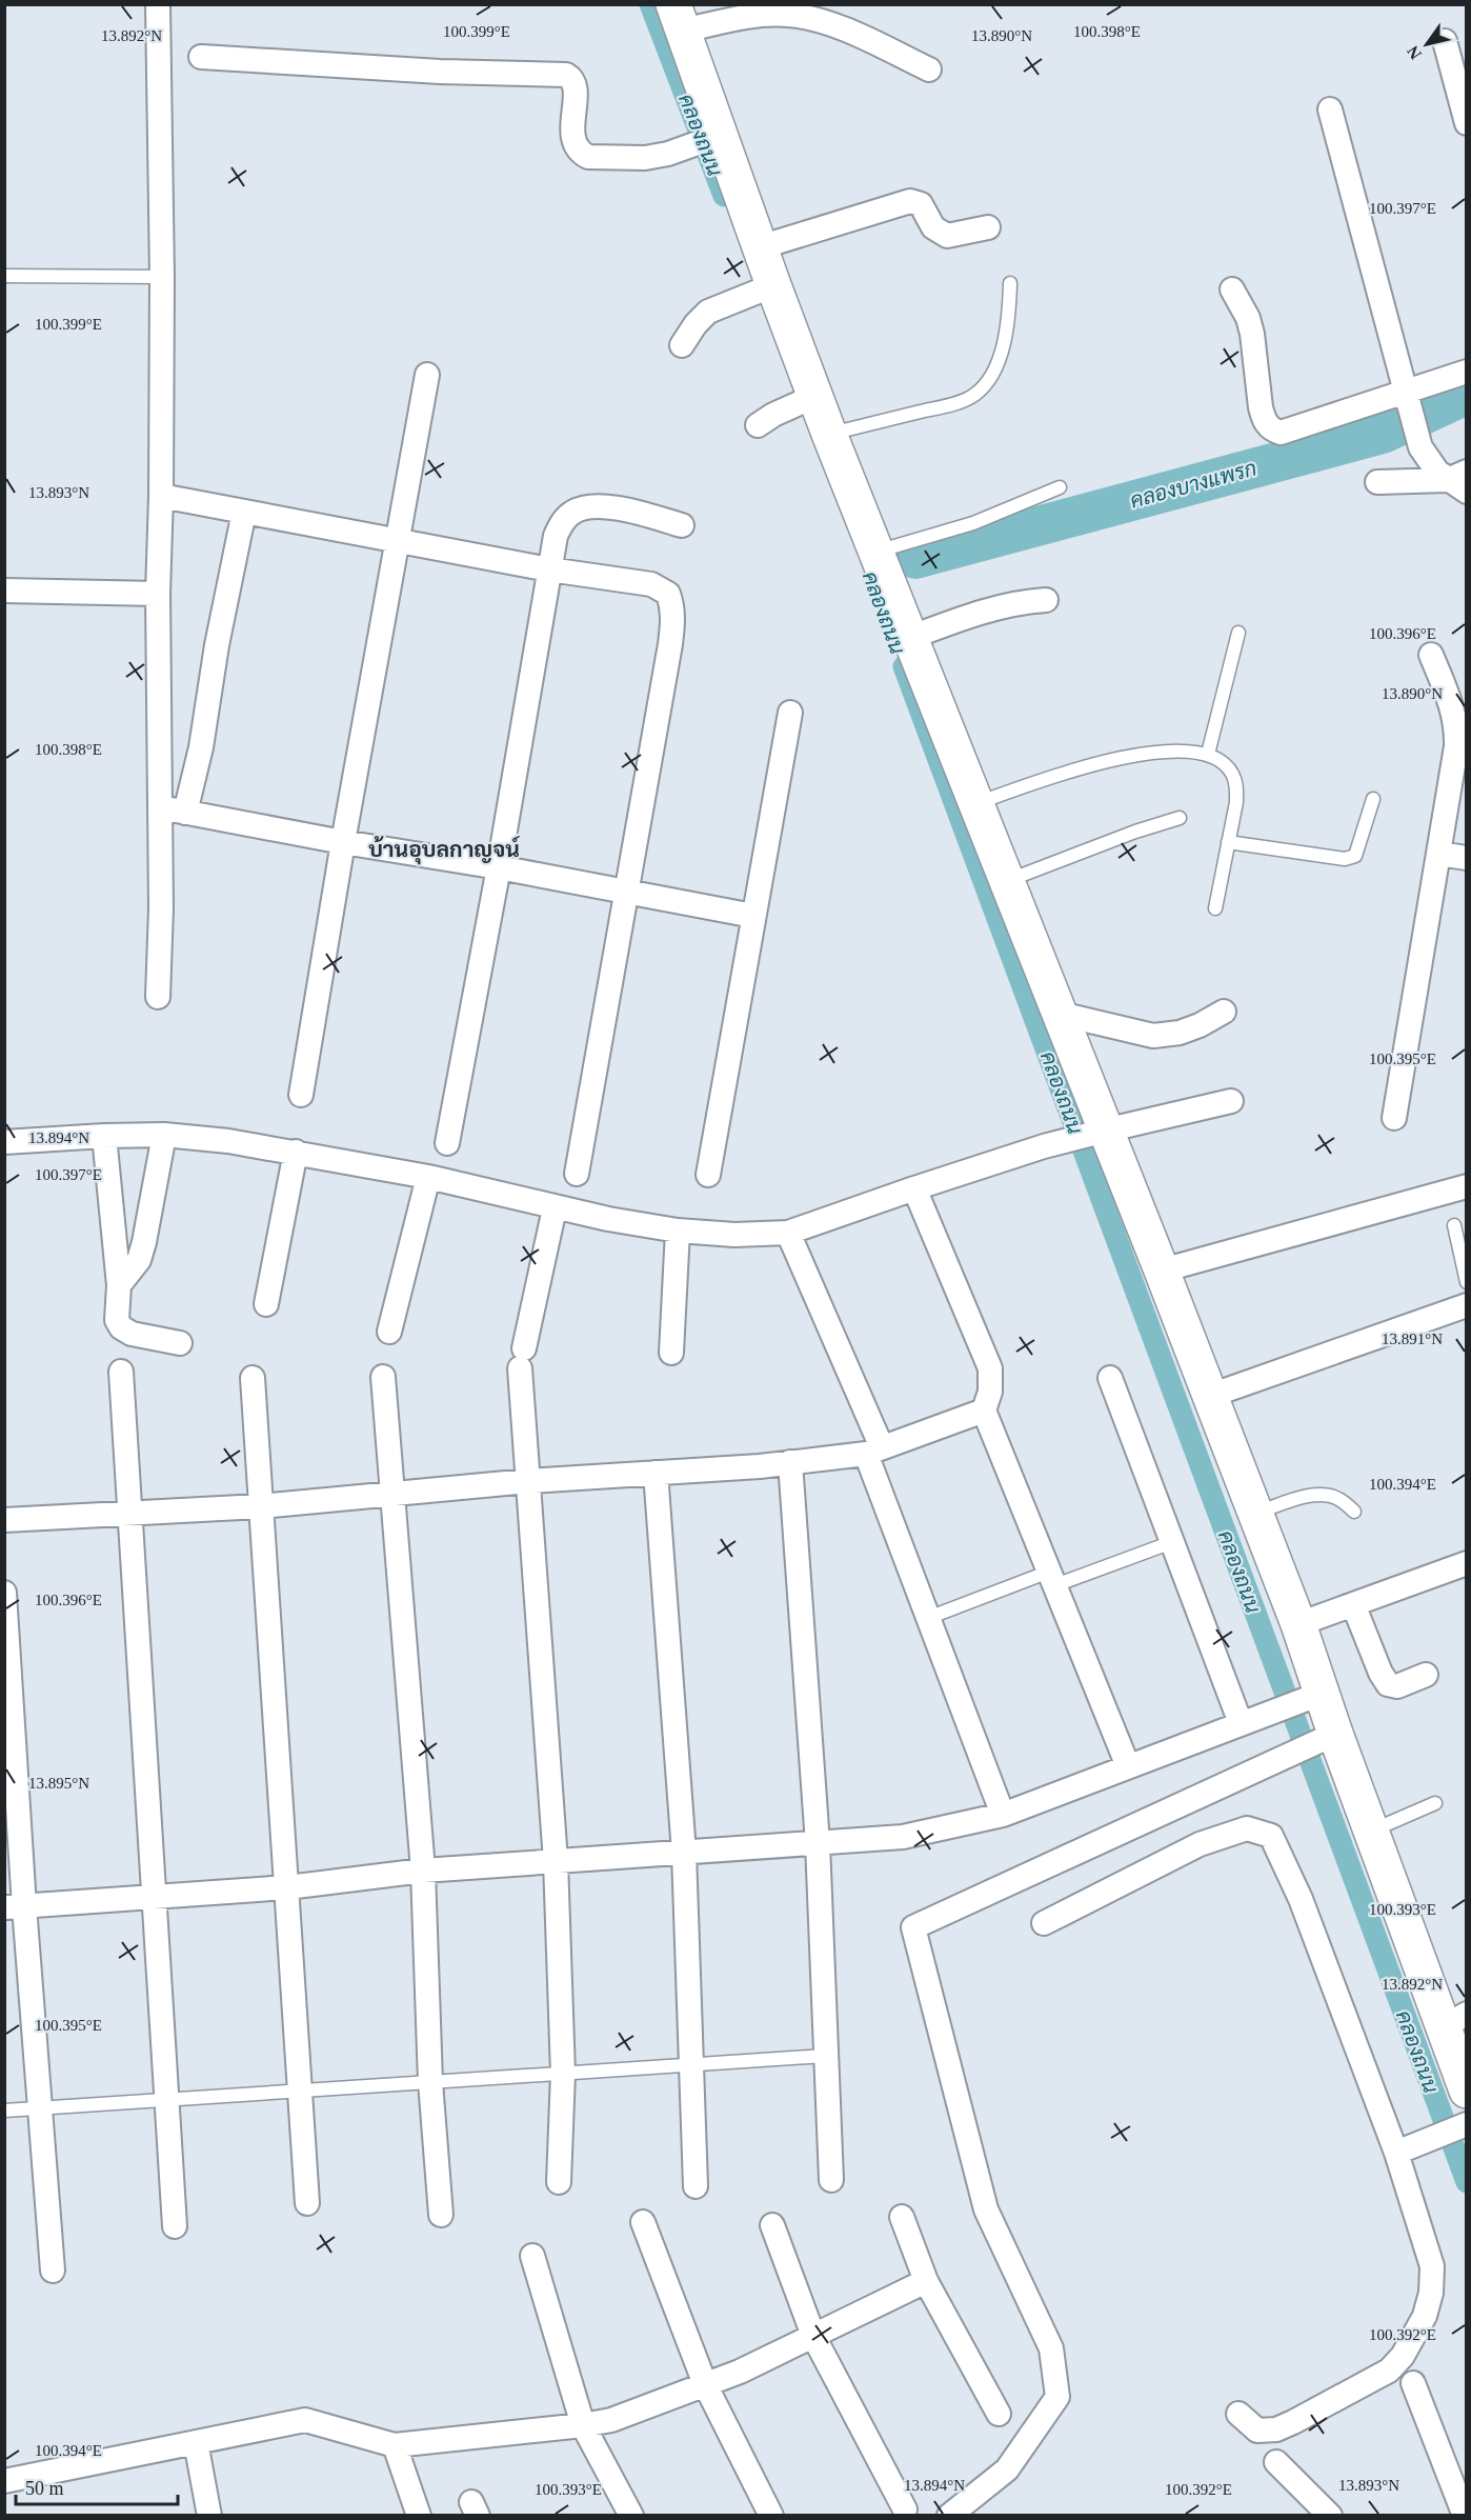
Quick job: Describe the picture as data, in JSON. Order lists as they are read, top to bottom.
{
  "districts": ["บ้านอุบลกาญจน์"],
  "water": ["คลองถนน", "คลองบางแพรก"],
  "scale_bar": "50 m",
  "north": "bottom left",
  "coordinates": [
    "100.399°E",
    "100.398°E",
    "13.892°N",
    "13.890°N",
    "100.397°E",
    "13.893°N",
    "100.396°E",
    "100.395°E",
    "13.894°N",
    "13.891°N",
    "100.394°E",
    "13.895°N",
    "100.393°E",
    "100.392°E"
  ]
}
